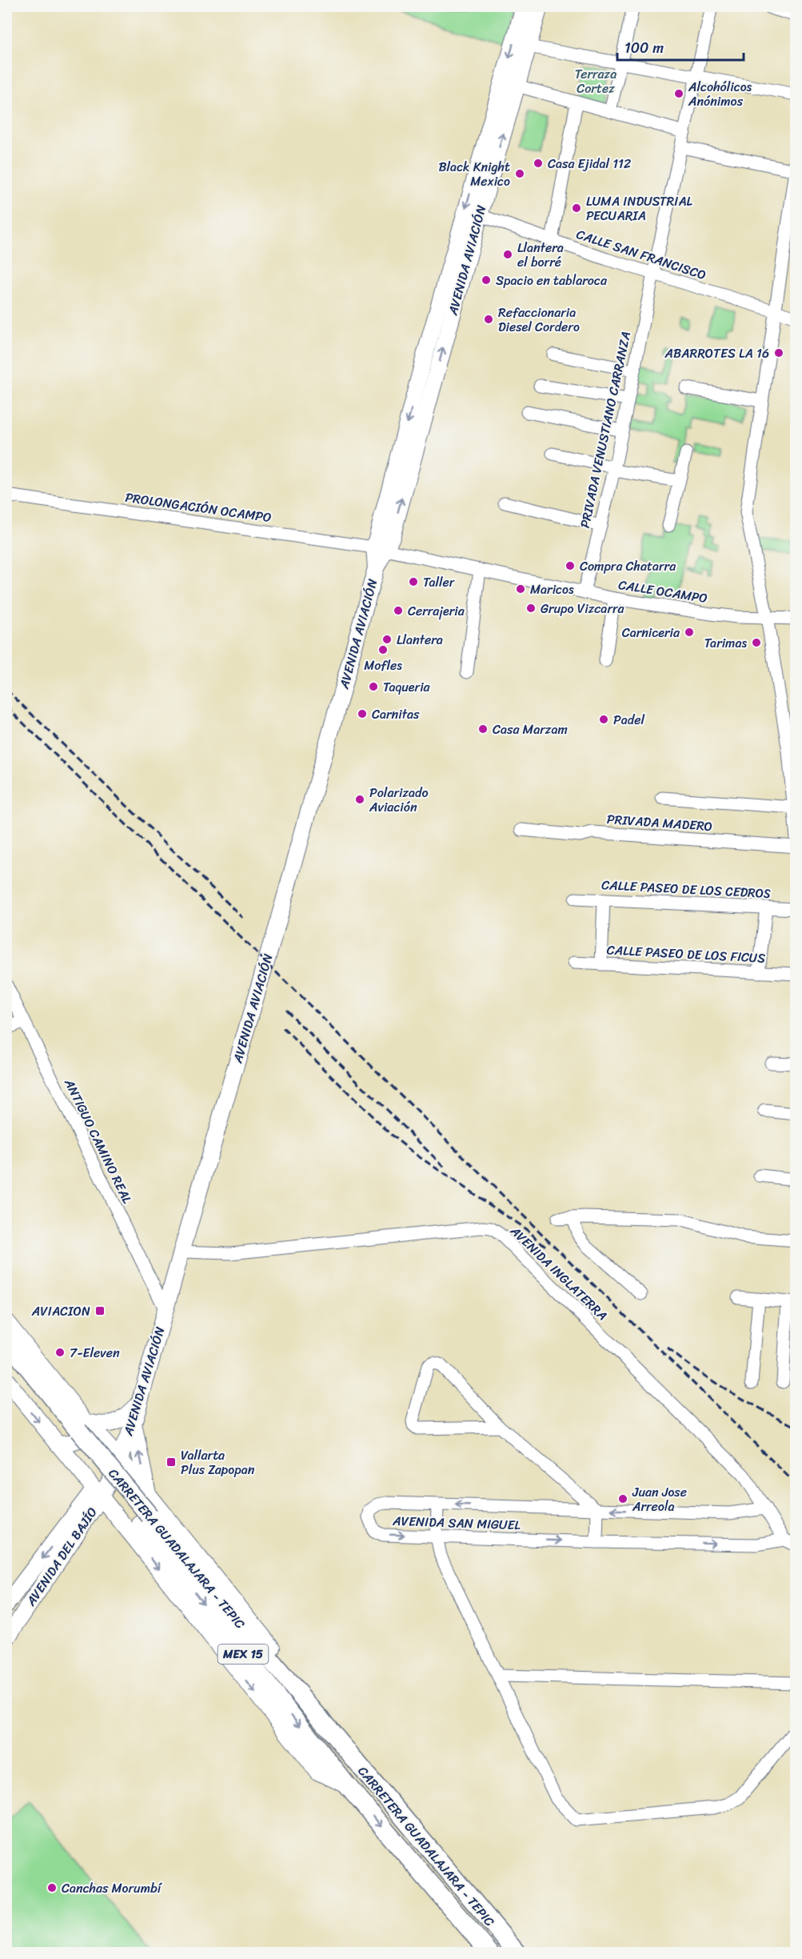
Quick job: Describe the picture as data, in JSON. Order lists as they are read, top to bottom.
{
  "streets": {
    "highway": ["CARRETERA GUADALAJARA - TEPIC", "MEX 15"],
    "main road": ["AVENIDA AVIACIÓN", "AVENIDA DEL BAJÍO"],
    "street": [
      "CALLE SAN FRANCISCO",
      "PRIVADA VENUSTIANO CARRANZA",
      "PROLONGACIÓN OCAMPO",
      "CALLE OCAMPO",
      "PRIVADA MADERO",
      "CALLE PASEO DE LOS CEDROS",
      "CALLE PASEO DE LOS FICUS",
      "ANTIGUO CAMINO REAL",
      "AVENIDA INGLATERRA",
      "AVENIDA SAN MIGUEL"
    ]
  },
  "crossings": [
    ["CALLE SAN FRANCISCO", "AVENIDA AVIACIÓN"],
    ["CALLE SAN FRANCISCO", "PRIVADA VENUSTIANO CARRANZA"],
    ["AVENIDA AVIACIÓN", "PROLONGACIÓN OCAMPO"],
    ["AVENIDA AVIACIÓN", "CALLE OCAMPO"],
    ["AVENIDA AVIACIÓN", "ANTIGUO CAMINO REAL"],
    ["AVENIDA AVIACIÓN", "AVENIDA INGLATERRA"],
    ["AVENIDA AVIACIÓN", "AVENIDA DEL BAJÍO"],
    ["PRIVADA VENUSTIANO CARRANZA", "CALLE OCAMPO"],
    ["PROLONGACIÓN OCAMPO", "CALLE OCAMPO"],
    ["AVENIDA INGLATERRA", "AVENIDA SAN MIGUEL"]
  ],
  "parks": ["Terraza Cortez"],
  "places": {
    "other": [
      "Alcohólicos Anónimos",
      "Casa Ejidal 112",
      "Black Knight Mexico",
      "LUMA INDUSTRIAL PECUARIA",
      "Llantera el borré",
      "Spacio en tablaroca",
      "Refaccionaria Diesel Cordero",
      "ABARROTES LA 16",
      "Compra Chatarra",
      "Taller",
      "Maricos",
      "Grupo Vizcarra",
      "Cerrajeria",
      "Carniceria",
      "Llantera",
      "Tarimas",
      "Mofles",
      "Taqueria",
      "Carnitas",
      "Padel",
      "Casa Marzam",
      "Polarizado Aviación",
      "7-Eleven",
      "Juan Jose Arreola",
      "Canchas Morumbí"
    ],
    "transit": ["AVIACION", "Vallarta Plus Zapopan"]
  },
  "scale_bar": "100 m"
}
